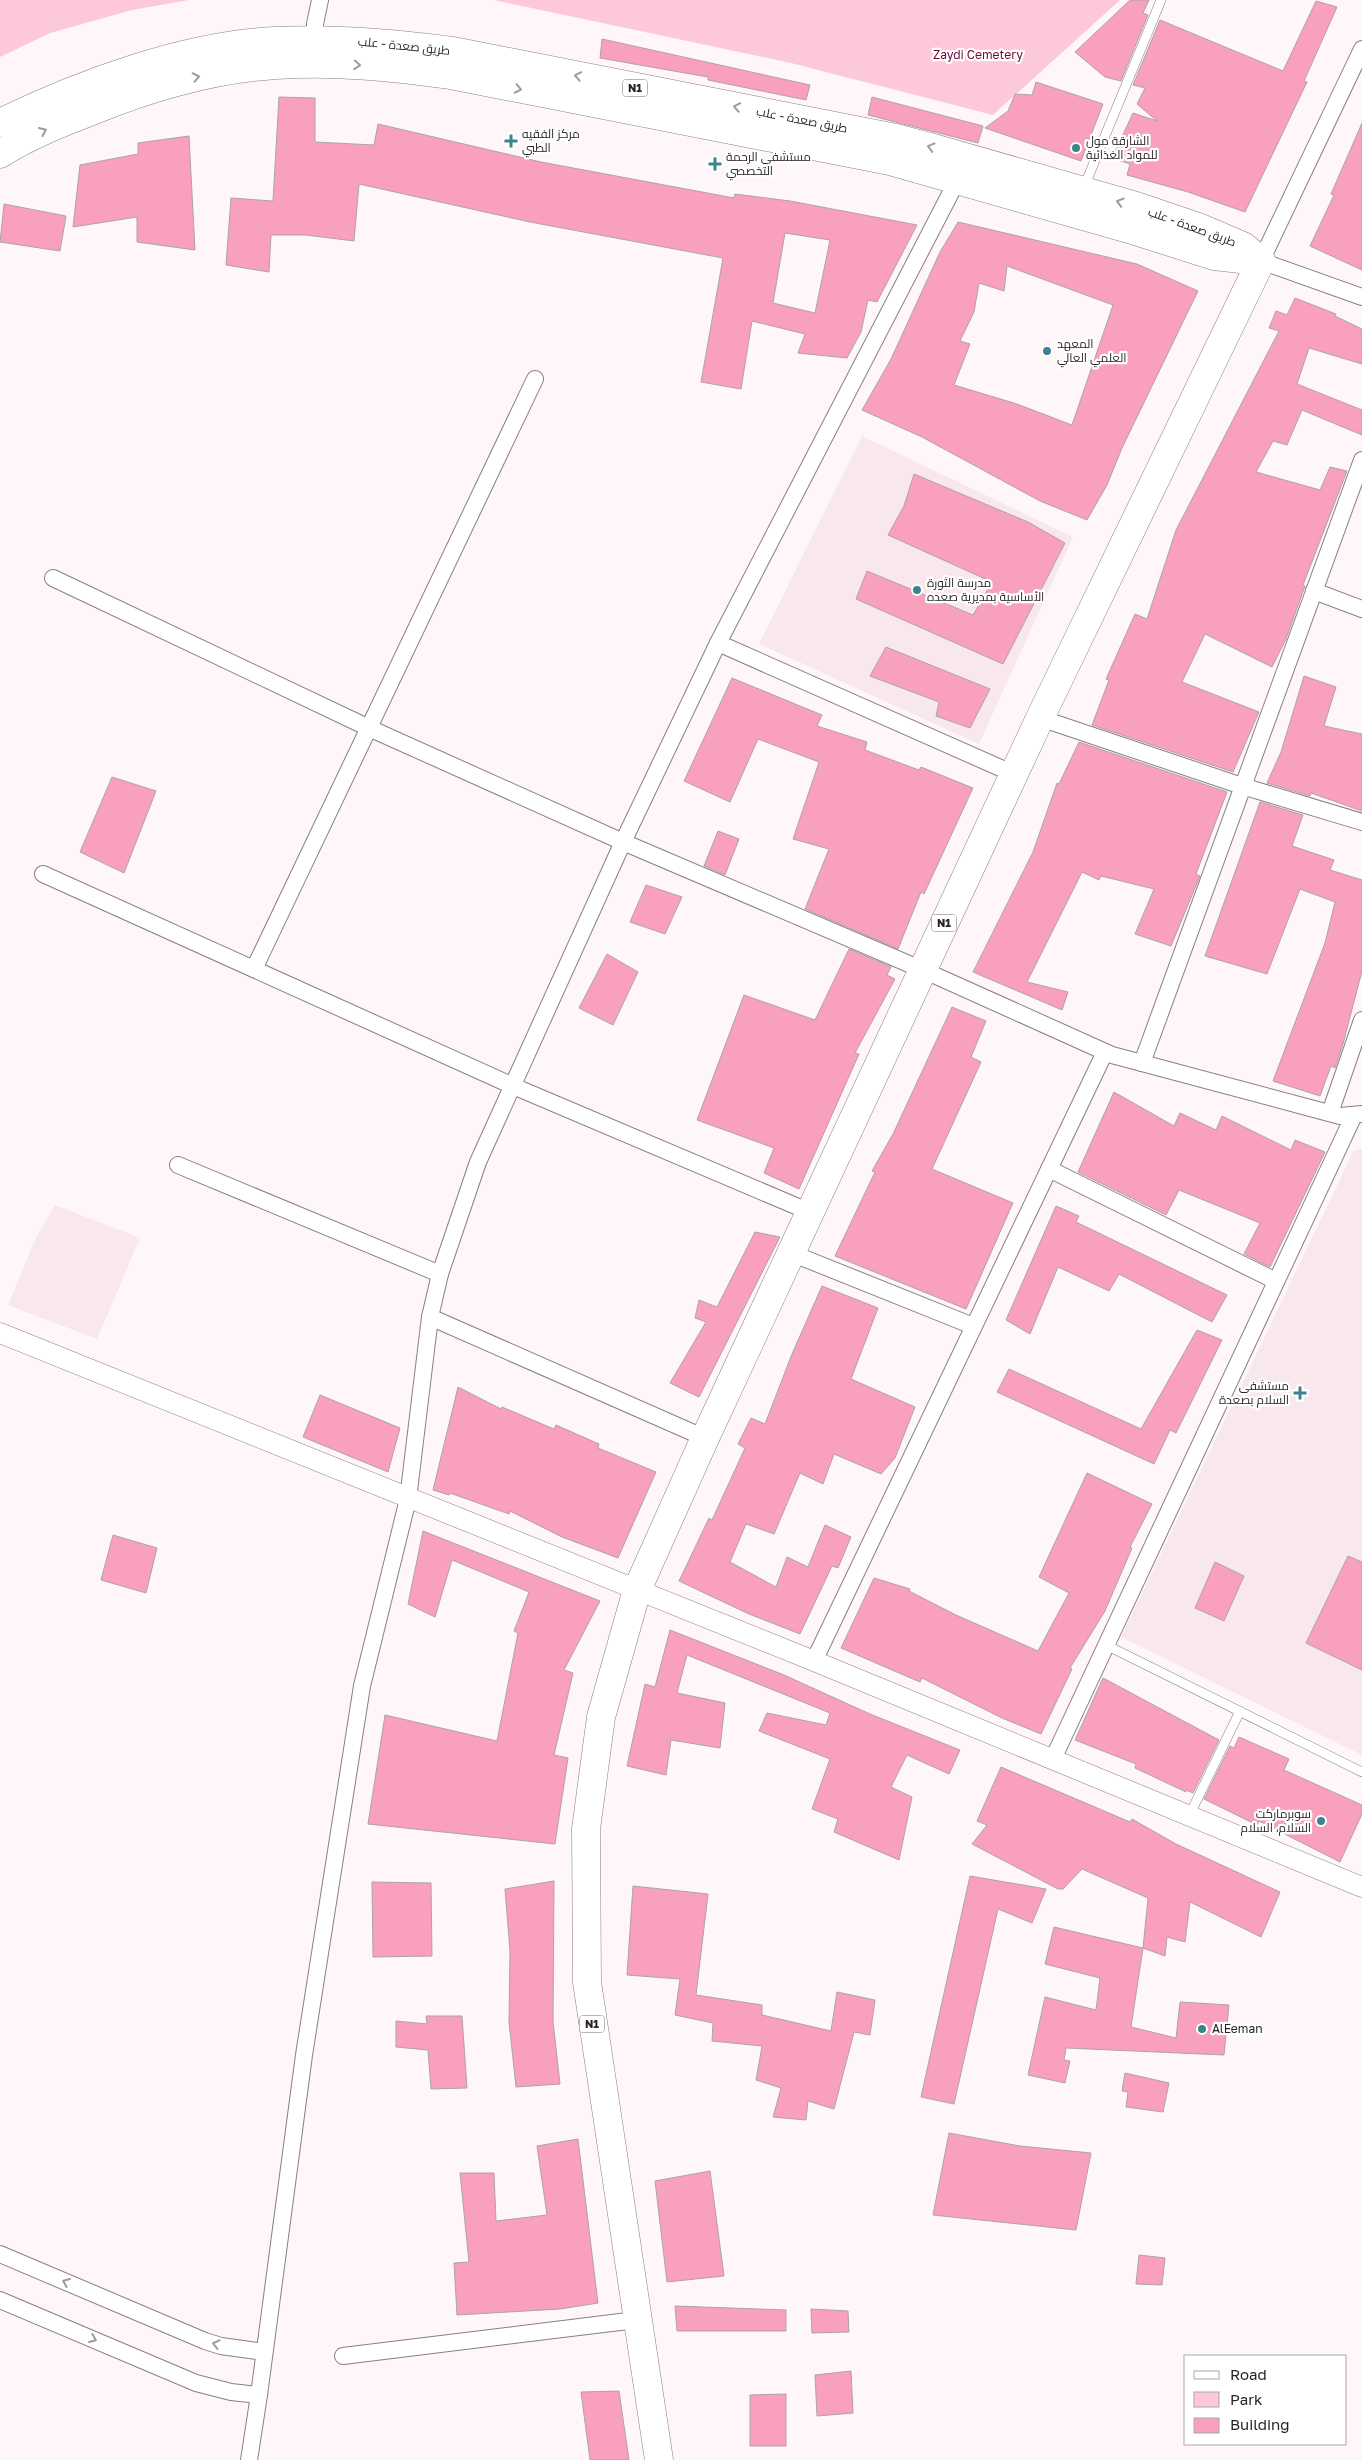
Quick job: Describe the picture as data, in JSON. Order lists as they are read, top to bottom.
{
  "streets": {
    "highway": ["طريق صعدة - علب", "N1"]
  },
  "crossings": [
    ["طريق صعدة - علب", "N1"]
  ],
  "parks": ["Zaydi Cemetery"],
  "places": {
    "health": ["مركز الفقيه الطبي", "مستشفى الرحمة التخصصي", "مستشفى السلام بصعدة"],
    "other": [
      "الشارقة مول للمواد الغذائية",
      "المعهد العلمي العالي",
      "مدرسة الثورة الأساسية بمديرية صعده",
      "سوبرماركت السلام، السلام",
      "AlEeman"
    ]
  },
  "legend": ["Road", "Park", "Building"]
}
